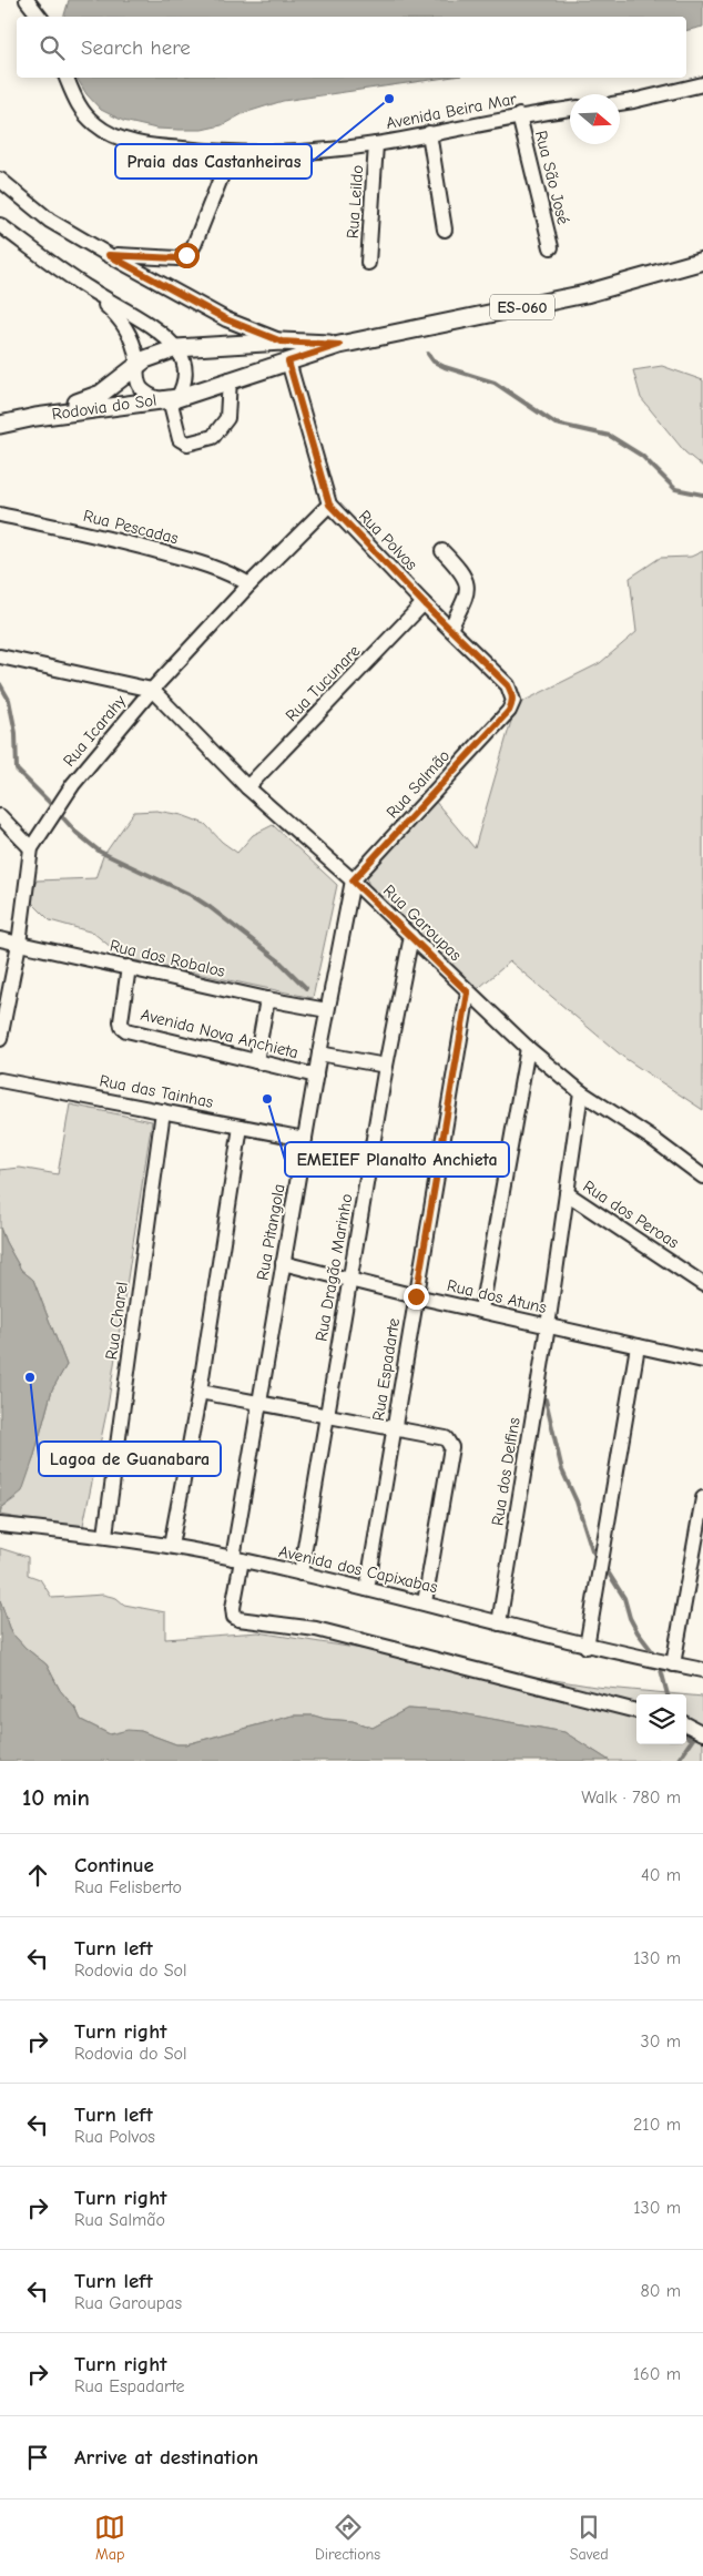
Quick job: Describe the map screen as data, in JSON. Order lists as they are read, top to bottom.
{
  "streets": {
    "main road": ["ES-060", "Rodovia do Sol"],
    "street": [
      "Avenida Beira Mar",
      "Rua São José",
      "Rua Leildo",
      "Rua Pescadas",
      "Rua Polvos",
      "Rua Tucunare",
      "Rua Icarahy",
      "Rua Salmão",
      "Rua Garoupas",
      "Rua dos Robalos",
      "Avenida Nova Anchieta",
      "Rua das Tainhas",
      "Rua dos Peroas",
      "Rua Pitangola",
      "Rua Dragão Marinho",
      "Rua dos Atuns",
      "Rua Charel",
      "Rua Espadarte",
      "Rua dos Delfins",
      "Avenida dos Capixabas"
    ]
  },
  "crossings": [
    ["Avenida Beira Mar", "Rua São José"],
    ["Avenida Beira Mar", "Rua Leildo"],
    ["ES-060", "Rodovia do Sol"],
    ["Rodovia do Sol", "Rua Polvos"],
    ["Rua Pescadas", "Rua Icarahy"],
    ["Rua Polvos", "Rua Tucunare"],
    ["Rua Polvos", "Rua Icarahy"],
    ["Rua Polvos", "Rua Salmão"],
    ["Rua Tucunare", "Rua Garoupas"],
    ["Rua Icarahy", "Rua Garoupas"],
    ["Rua Icarahy", "Rua dos Robalos"],
    ["Rua Salmão", "Rua Garoupas"],
    ["Rua Salmão", "Rua Pitangola"],
    ["Rua Garoupas", "Rua Pitangola"],
    ["Rua Garoupas", "Rua Dragão Marinho"],
    ["Rua Garoupas", "Rua Espadarte"],
    ["Rua Garoupas", "Rua dos Delfins"],
    ["Rua dos Robalos", "Avenida Nova Anchieta"],
    ["Rua dos Robalos", "Rua Pitangola"],
    ["Avenida Nova Anchieta", "Rua Pitangola"],
    ["Rua das Tainhas", "Rua Pitangola"],
    ["Rua das Tainhas", "Rua Charel"],
    ["Rua dos Peroas", "Rua dos Delfins"],
    ["Rua Pitangola", "Rua dos Atuns"],
    ["Rua Pitangola", "Avenida dos Capixabas"],
    ["Rua Dragão Marinho", "Rua dos Atuns"],
    ["Rua Dragão Marinho", "Avenida dos Capixabas"],
    ["Rua dos Atuns", "Rua Espadarte"],
    ["Rua dos Atuns", "Rua dos Delfins"],
    ["Rua Charel", "Avenida dos Capixabas"],
    ["Rua Espadarte", "Avenida dos Capixabas"],
    ["Rua dos Delfins", "Avenida dos Capixabas"]
  ],
  "places": ["Praia das Castanheiras", "EMEIEF Planalto Anchieta", "Lagoa de Guanabara"],
  "north": "right",
  "page": {
    "search": "Search here",
    "heading": ["10 min", "Walk · 780 m"],
    "list": [
      ["Continue", "Rua Felisberto", "40 m"],
      ["Turn left", "Rodovia do Sol", "130 m"],
      ["Turn right", "Rodovia do Sol", "30 m"],
      ["Turn left", "Rua Polvos", "210 m"],
      ["Turn right", "Rua Salmão", "130 m"],
      ["Turn left", "Rua Garoupas", "80 m"],
      ["Turn right", "Rua Espadarte", "160 m"],
      "Arrive at destination"
    ],
    "nav": ["Map", "Directions", "Saved"]
  }
}
